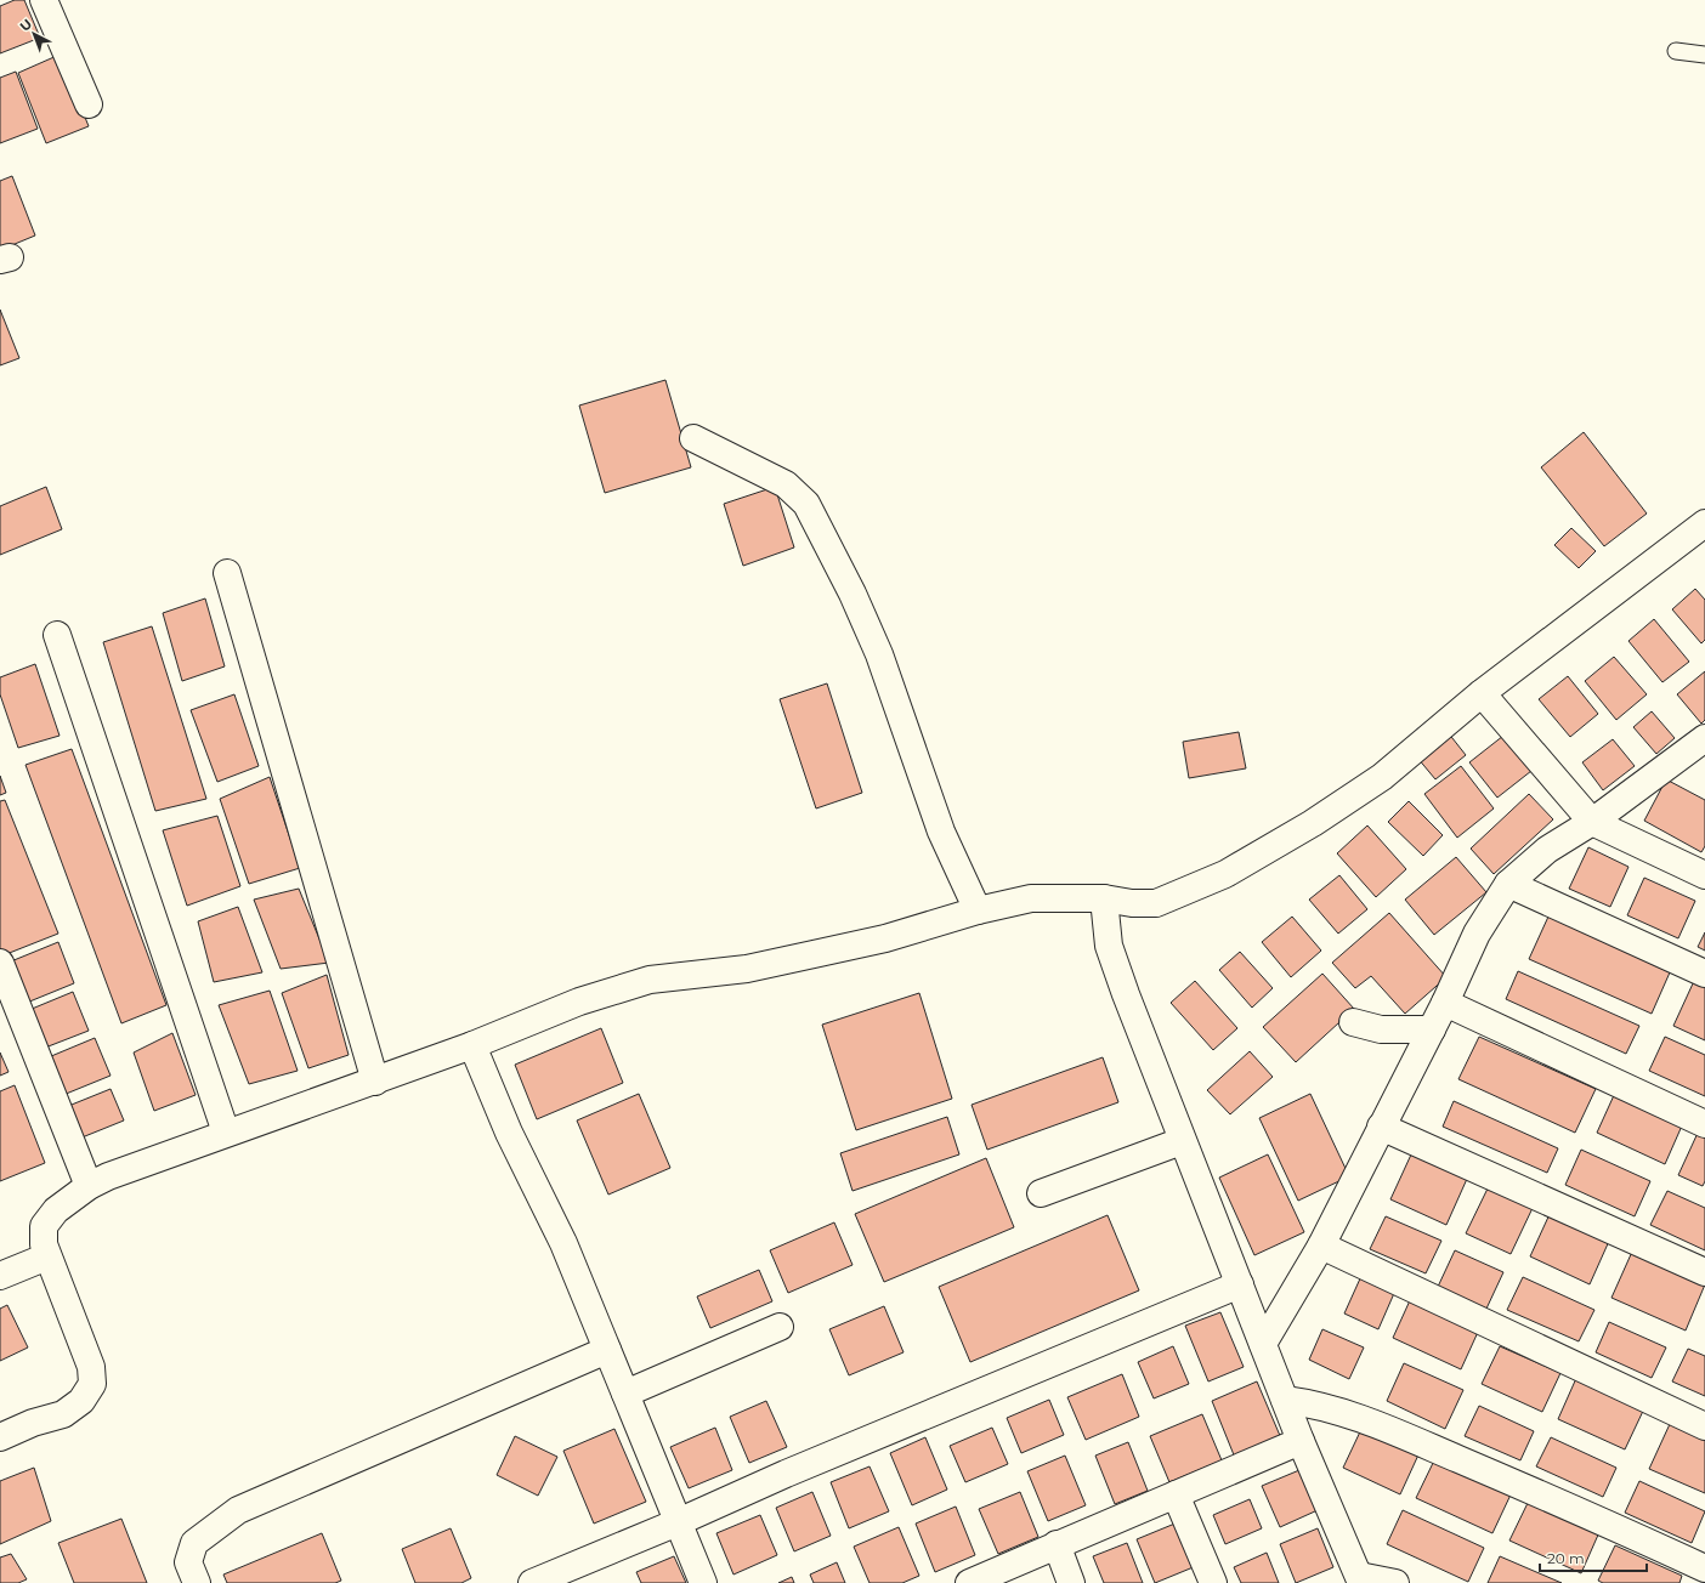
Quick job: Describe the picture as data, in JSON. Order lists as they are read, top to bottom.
{
  "scale_bar": "20 m",
  "north": "top left"
}
